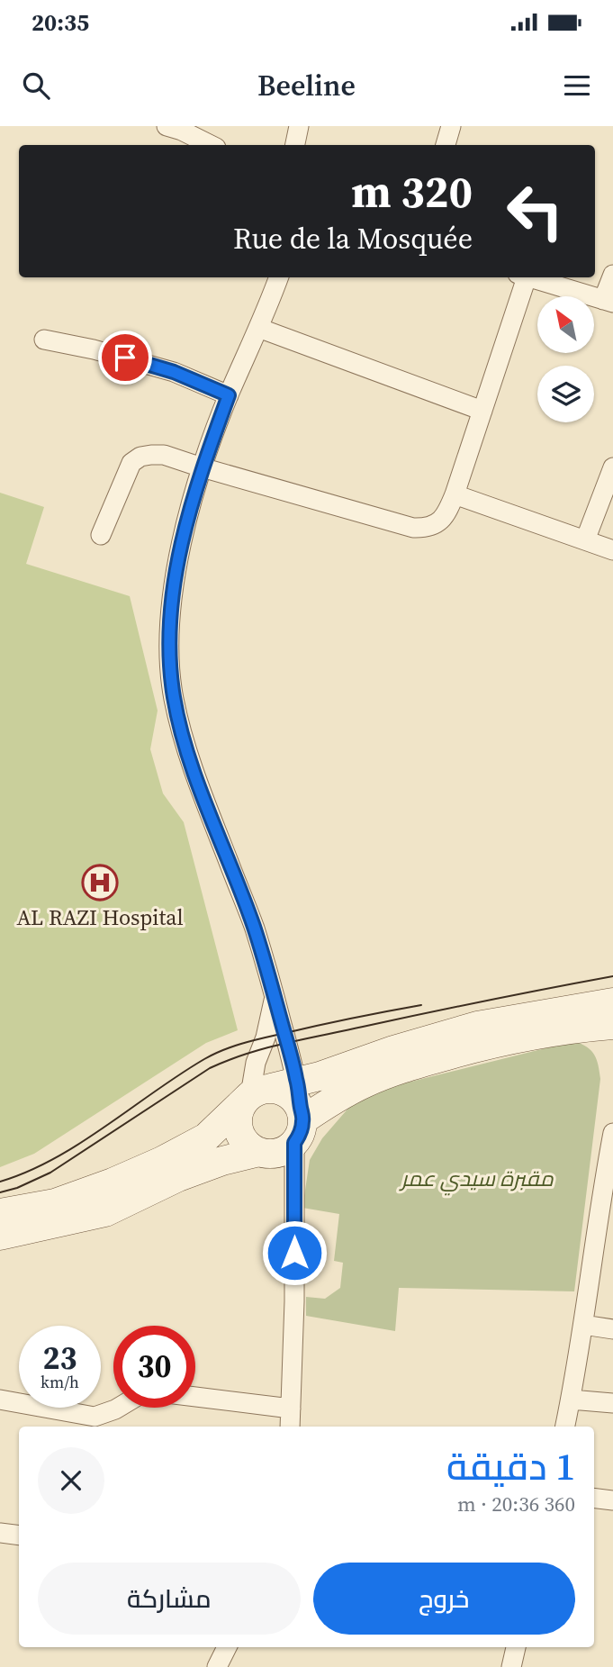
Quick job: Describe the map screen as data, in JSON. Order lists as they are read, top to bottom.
{
  "parks": ["مقبرة سيدي عمر"],
  "places": {
    "hospital": ["AL RAZI Hospital"]
  },
  "north": "top left",
  "page": {
    "status": "20:35",
    "header": "Beeline",
    "turn": ["320 m", "Rue de la Mosquée"],
    "speed": "23 km/h",
    "limit": "30",
    "heading": ["1 دقيقة", "360 m · 20:36"],
    "buttons": ["خروج", "مشاركة"]
  }
}
